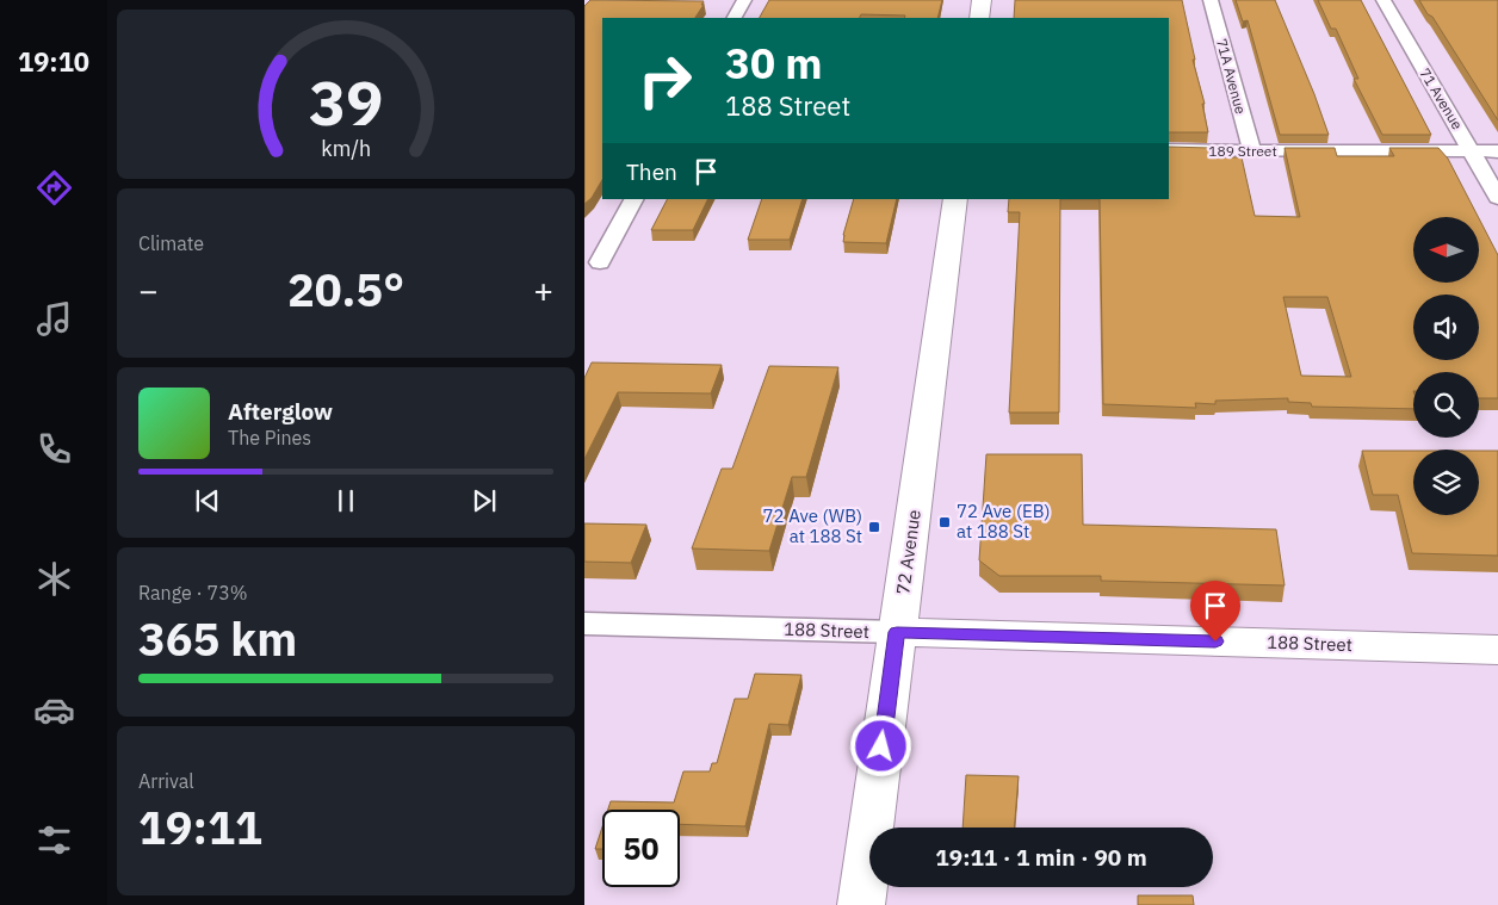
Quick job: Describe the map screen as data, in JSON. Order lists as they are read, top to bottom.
{
  "streets": {
    "main road": ["72 Avenue", "188 Street"],
    "street": ["71A Avenue", "71 Avenue", "189 Street"]
  },
  "crossings": [
    ["71A Avenue", "189 Street"],
    ["71 Avenue", "189 Street"],
    ["72 Avenue", "188 Street"]
  ],
  "places": {
    "transit": ["72 Ave (EB) at 188 St", "72 Ave (WB) at 188 St"]
  },
  "north": "left",
  "page": {
    "tabs": "19:10",
    "turn": ["30 m", "188 Street"],
    "then": "Then",
    "tile": [
      "Climate",
      ["Range · 73%", "365 km"],
      ["Arrival", "19:11"]
    ],
    "heat": ["−", "20.5°", "+"],
    "song": ["Afterglow", "The Pines"],
    "limit": "50",
    "trip": "19:11 · 1 min · 90 m",
    "gauge": ["39", "km/h"]
  }
}
